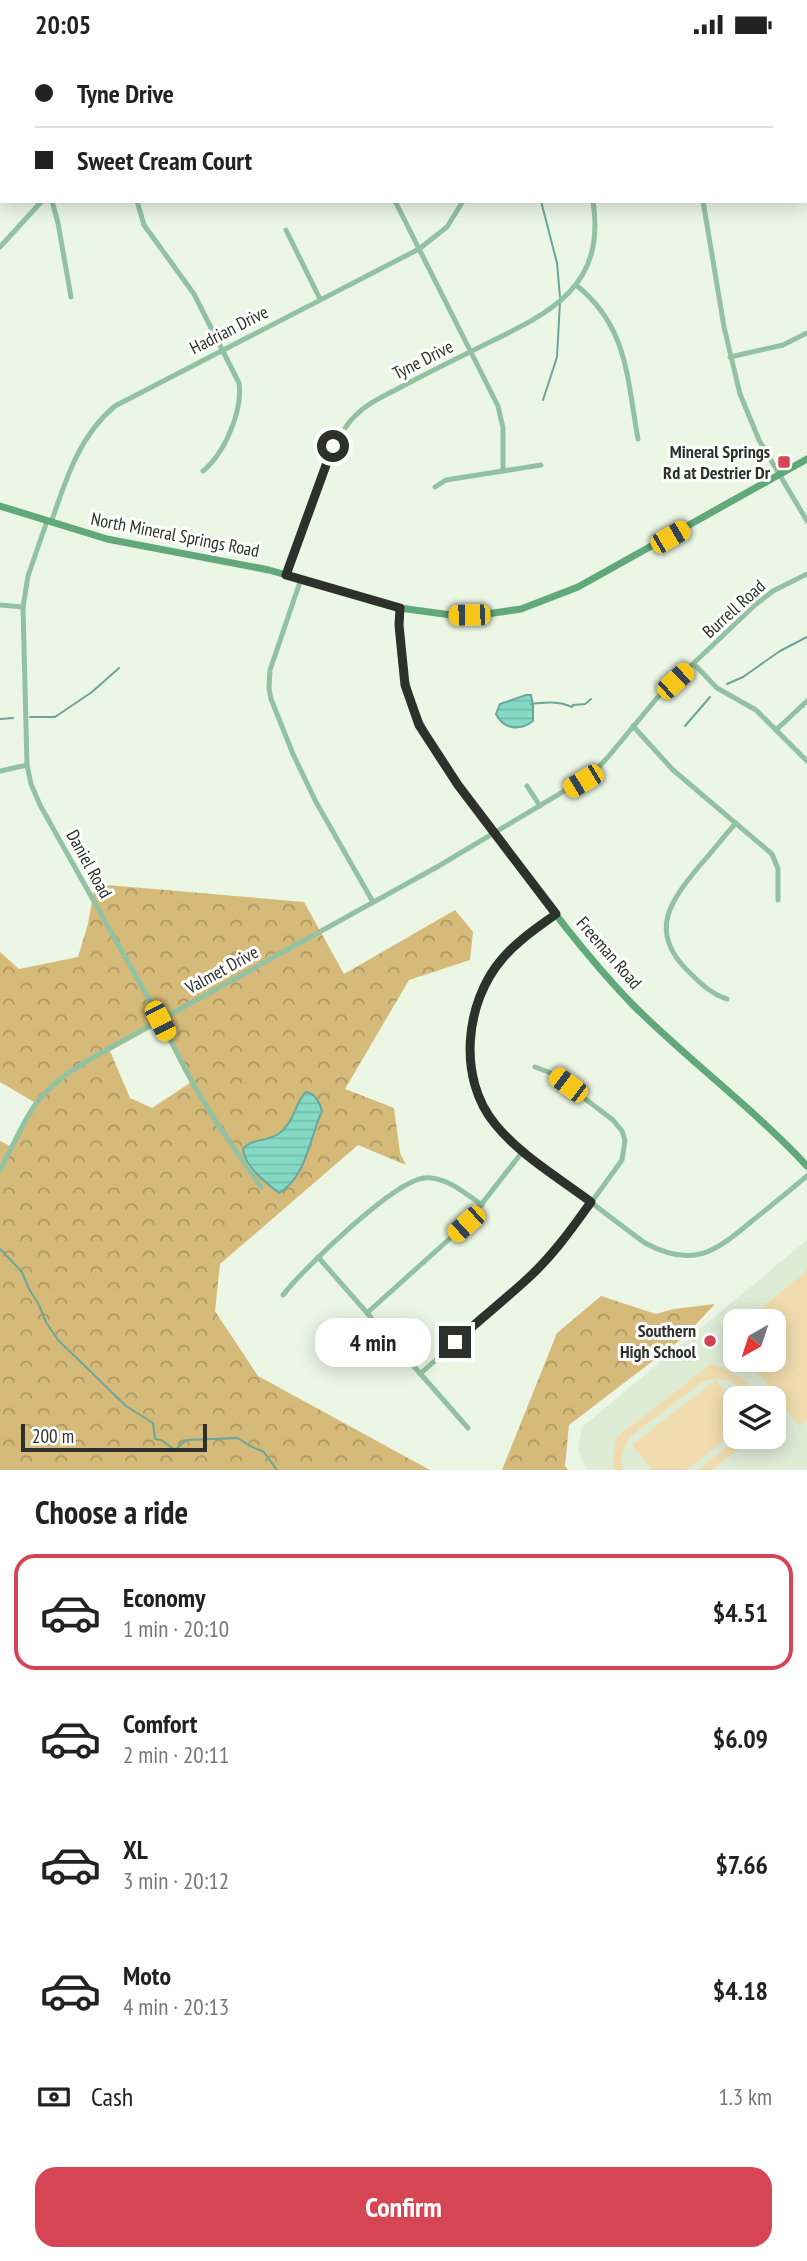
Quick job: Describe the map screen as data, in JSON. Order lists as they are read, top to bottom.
{
  "streets": {
    "street": [
      "Hadrian Drive",
      "Tyne Drive",
      "North Mineral Springs Road",
      "Burrell Road",
      "Daniel Road",
      "Freeman Road",
      "Valmet Drive"
    ]
  },
  "crossings": [
    ["Hadrian Drive", "North Mineral Springs Road"],
    ["Hadrian Drive", "Daniel Road"],
    ["Tyne Drive", "North Mineral Springs Road"],
    ["North Mineral Springs Road", "Daniel Road"],
    ["North Mineral Springs Road", "Freeman Road"],
    ["Burrell Road", "Freeman Road"],
    ["Burrell Road", "Valmet Drive"],
    ["Daniel Road", "Valmet Drive"],
    ["Freeman Road", "Valmet Drive"]
  ],
  "places": {
    "transit": ["Mineral Springs Rd at Destrier Dr"],
    "other": ["Southern High School"]
  },
  "scale_bar": "200 m",
  "north": "bottom left",
  "page": {
    "status": "20:05",
    "banner": ["Tyne Drive", "Sweet Cream Court"],
    "bubble": "4 min",
    "scale": "200 m",
    "heading": "Choose a ride",
    "list": [
      {
        "name": "Economy",
        "note": "1 min · 20:10",
        "value": "$4.51"
      },
      {
        "name": "Comfort",
        "note": "2 min · 20:11",
        "value": "$6.09"
      },
      {
        "name": "XL",
        "note": "3 min · 20:12",
        "value": "$7.66"
      },
      {
        "name": "Moto",
        "note": "4 min · 20:13",
        "value": "$4.18"
      }
    ],
    "pay": ["Cash", "1.3 km"],
    "buttons": "Confirm"
  }
}
